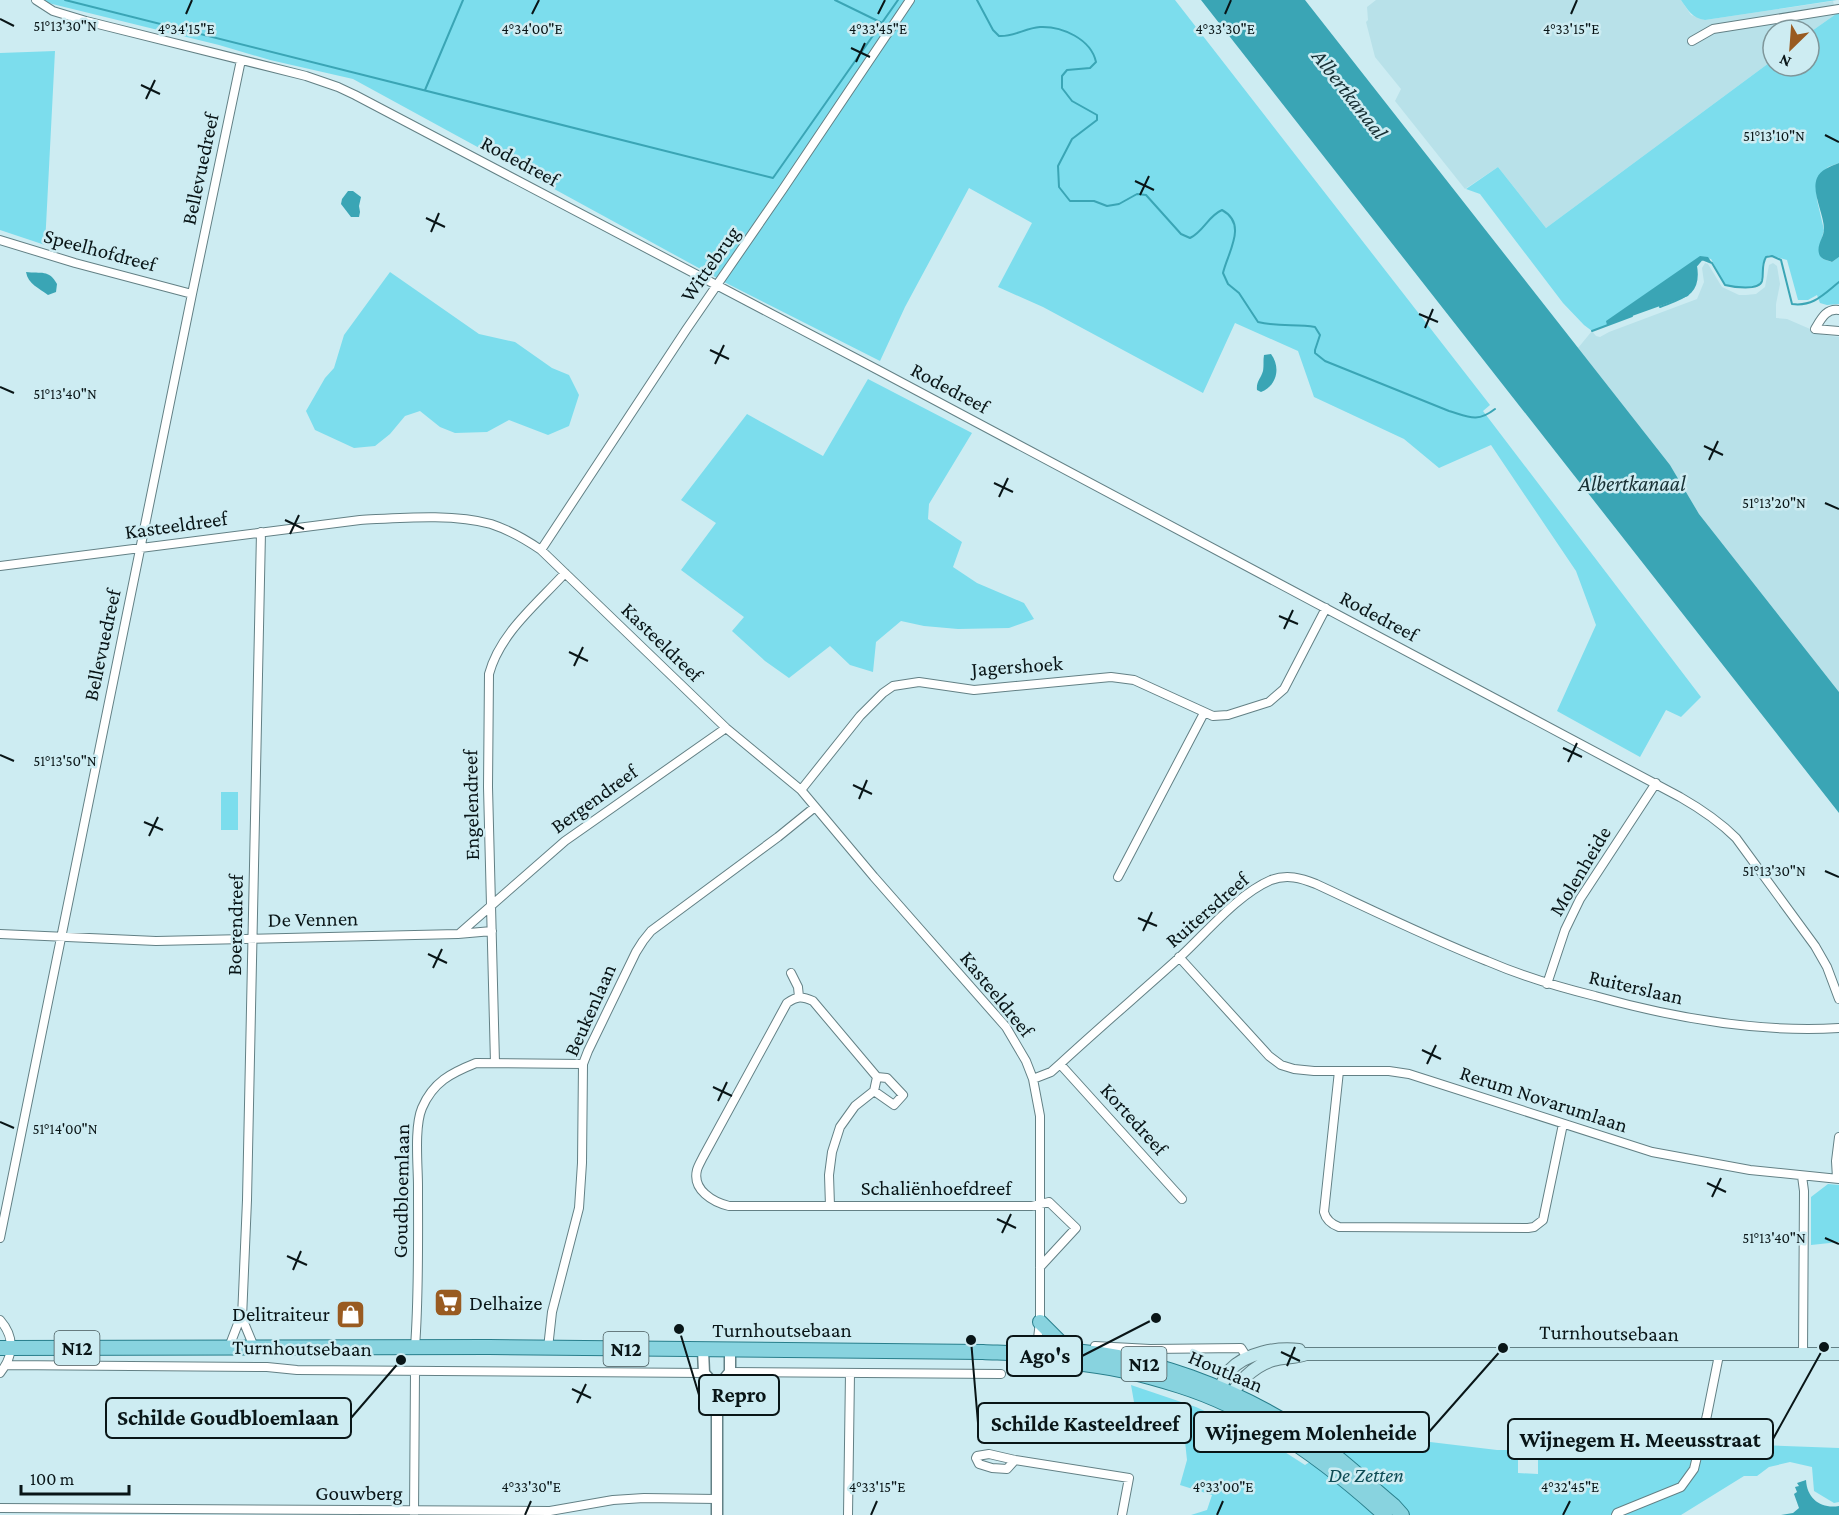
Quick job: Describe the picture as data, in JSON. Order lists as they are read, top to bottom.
{
  "streets": {
    "main road": ["Turnhoutsebaan", "N12", "Houtlaan"],
    "street": [
      "Rodedreef",
      "Bellevuedreef",
      "Speelhofdreef",
      "Wittebrug",
      "Kasteeldreef",
      "Jagershoek",
      "Bergendreef",
      "Engelendreef",
      "Molenheide",
      "Ruitersdreef",
      "De Vennen",
      "Boerendreef",
      "Ruiterslaan",
      "Beukenlaan",
      "Rerum Novarumlaan",
      "Kortedreef",
      "Schaliënhoefdreef",
      "Goudbloemlaan",
      "Gouwberg"
    ]
  },
  "crossings": [
    ["Rodedreef", "Bellevuedreef"],
    ["Rodedreef", "Wittebrug"],
    ["Rodedreef", "Jagershoek"],
    ["Rodedreef", "Molenheide"],
    ["Bellevuedreef", "Speelhofdreef"],
    ["Bellevuedreef", "Kasteeldreef"],
    ["Bellevuedreef", "De Vennen"],
    ["Wittebrug", "Kasteeldreef"],
    ["Kasteeldreef", "Jagershoek"],
    ["Kasteeldreef", "Bergendreef"],
    ["Kasteeldreef", "Engelendreef"],
    ["Kasteeldreef", "Ruitersdreef"],
    ["Kasteeldreef", "Boerendreef"],
    ["Kasteeldreef", "Beukenlaan"],
    ["Kasteeldreef", "Schaliënhoefdreef"],
    ["Kasteeldreef", "Turnhoutsebaan"],
    ["Kasteeldreef", "Houtlaan"],
    ["Bergendreef", "Engelendreef"],
    ["Engelendreef", "De Vennen"],
    ["Engelendreef", "Goudbloemlaan"],
    ["Molenheide", "Ruiterslaan"],
    ["Ruitersdreef", "Ruiterslaan"],
    ["Ruitersdreef", "Rerum Novarumlaan"],
    ["Ruitersdreef", "Kortedreef"],
    ["De Vennen", "Boerendreef"],
    ["Boerendreef", "Turnhoutsebaan"],
    ["Beukenlaan", "Goudbloemlaan"],
    ["Beukenlaan", "Turnhoutsebaan"],
    ["Goudbloemlaan", "Turnhoutsebaan"],
    ["Turnhoutsebaan", "Houtlaan"]
  ],
  "water": ["Albertkanaal"],
  "parks": ["De Zetten"],
  "places": {
    "supermarket": ["Delhaize"],
    "shop": ["Delitraiteur"],
    "other": [
      "Ago's",
      "Repro",
      "Schilde Kasteeldreef",
      "Wijnegem H. Meeusstraat",
      "Wijnegem Molenheide",
      "Schilde Goudbloemlaan"
    ]
  },
  "scale_bar": "100 m",
  "north": "bottom left",
  "coordinates": [
    "51°13'30\"N",
    "4°34'15\"E",
    "4°34'00\"E",
    "4°33'45\"E",
    "4°33'30\"E",
    "4°33'15\"E",
    "51°13'10\"N",
    "51°13'40\"N",
    "51°13'20\"N",
    "51°13'50\"N",
    "51°14'00\"N",
    "4°33'00\"E",
    "4°32'45\"E"
  ]
}
